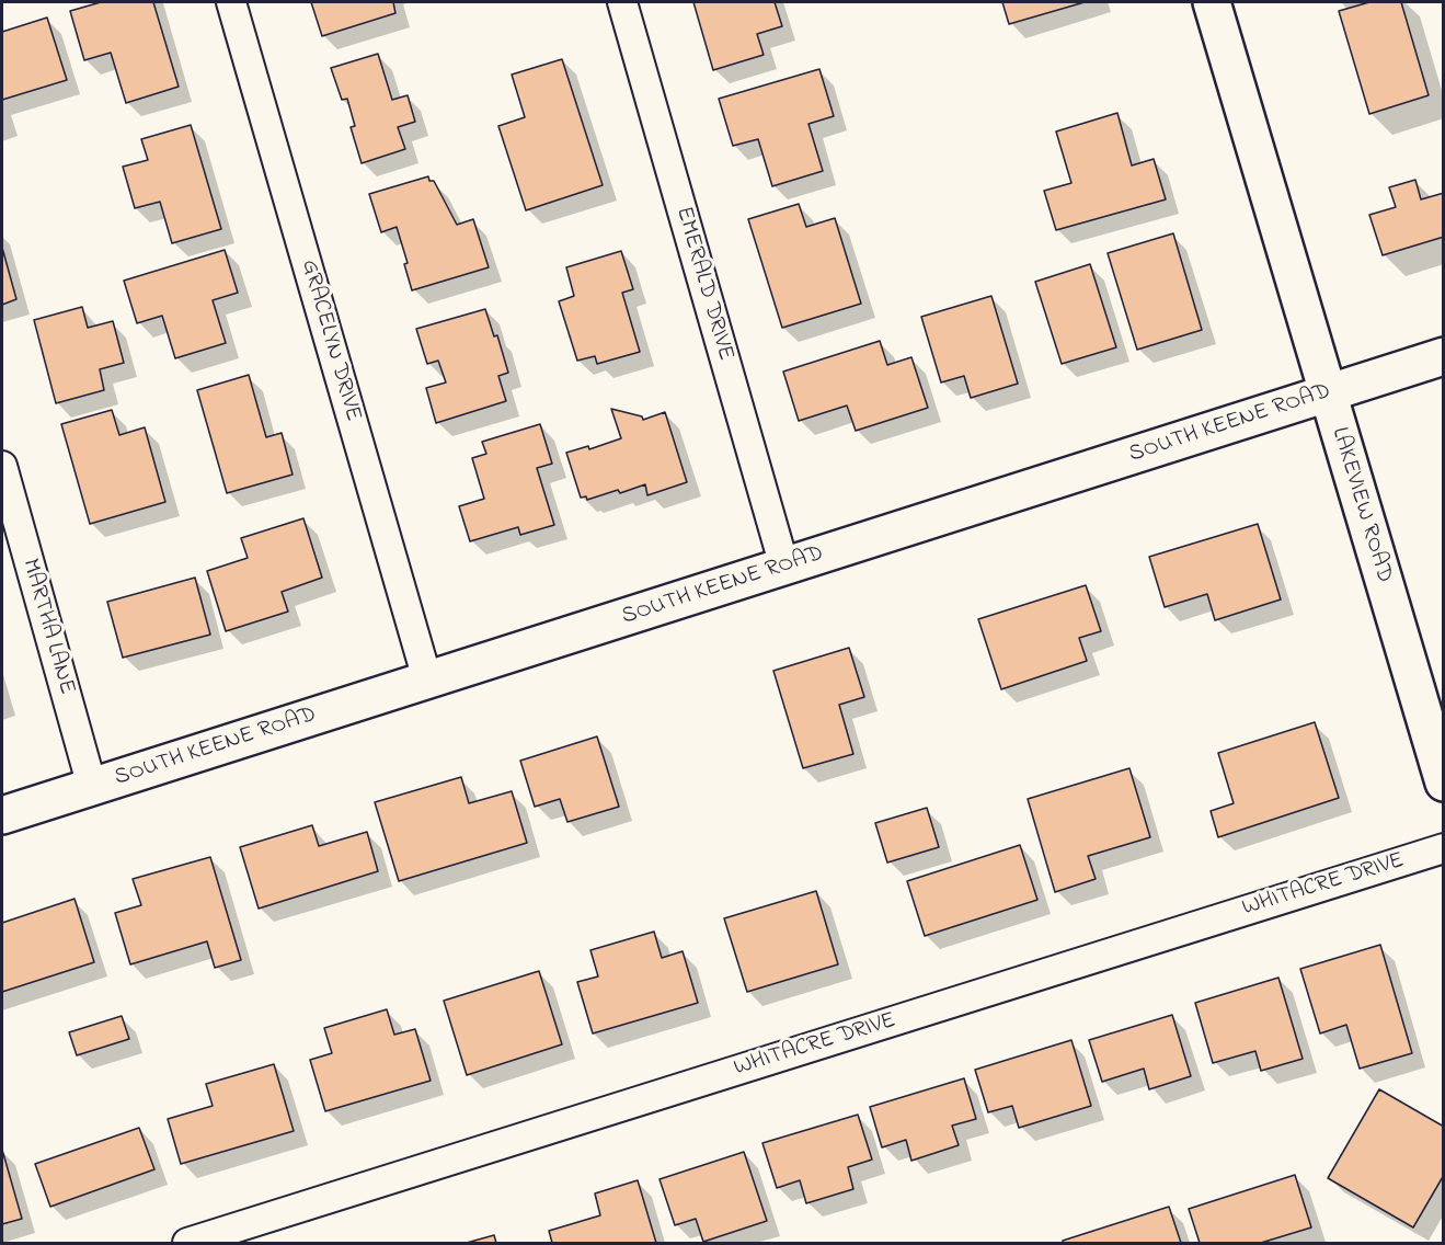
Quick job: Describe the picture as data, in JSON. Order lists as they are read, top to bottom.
{
  "streets": {
    "main road": ["SOUTH KEENE ROAD", "LAKEVIEW ROAD"],
    "street": [
      "EMERALD DRIVE",
      "GRACELYN DRIVE",
      "MARTHA LANE",
      "WHITACRE DRIVE"
    ]
  },
  "crossings": [
    ["EMERALD DRIVE", "SOUTH KEENE ROAD"],
    ["GRACELYN DRIVE", "SOUTH KEENE ROAD"],
    ["SOUTH KEENE ROAD", "LAKEVIEW ROAD"],
    ["SOUTH KEENE ROAD", "MARTHA LANE"]
  ]
}
